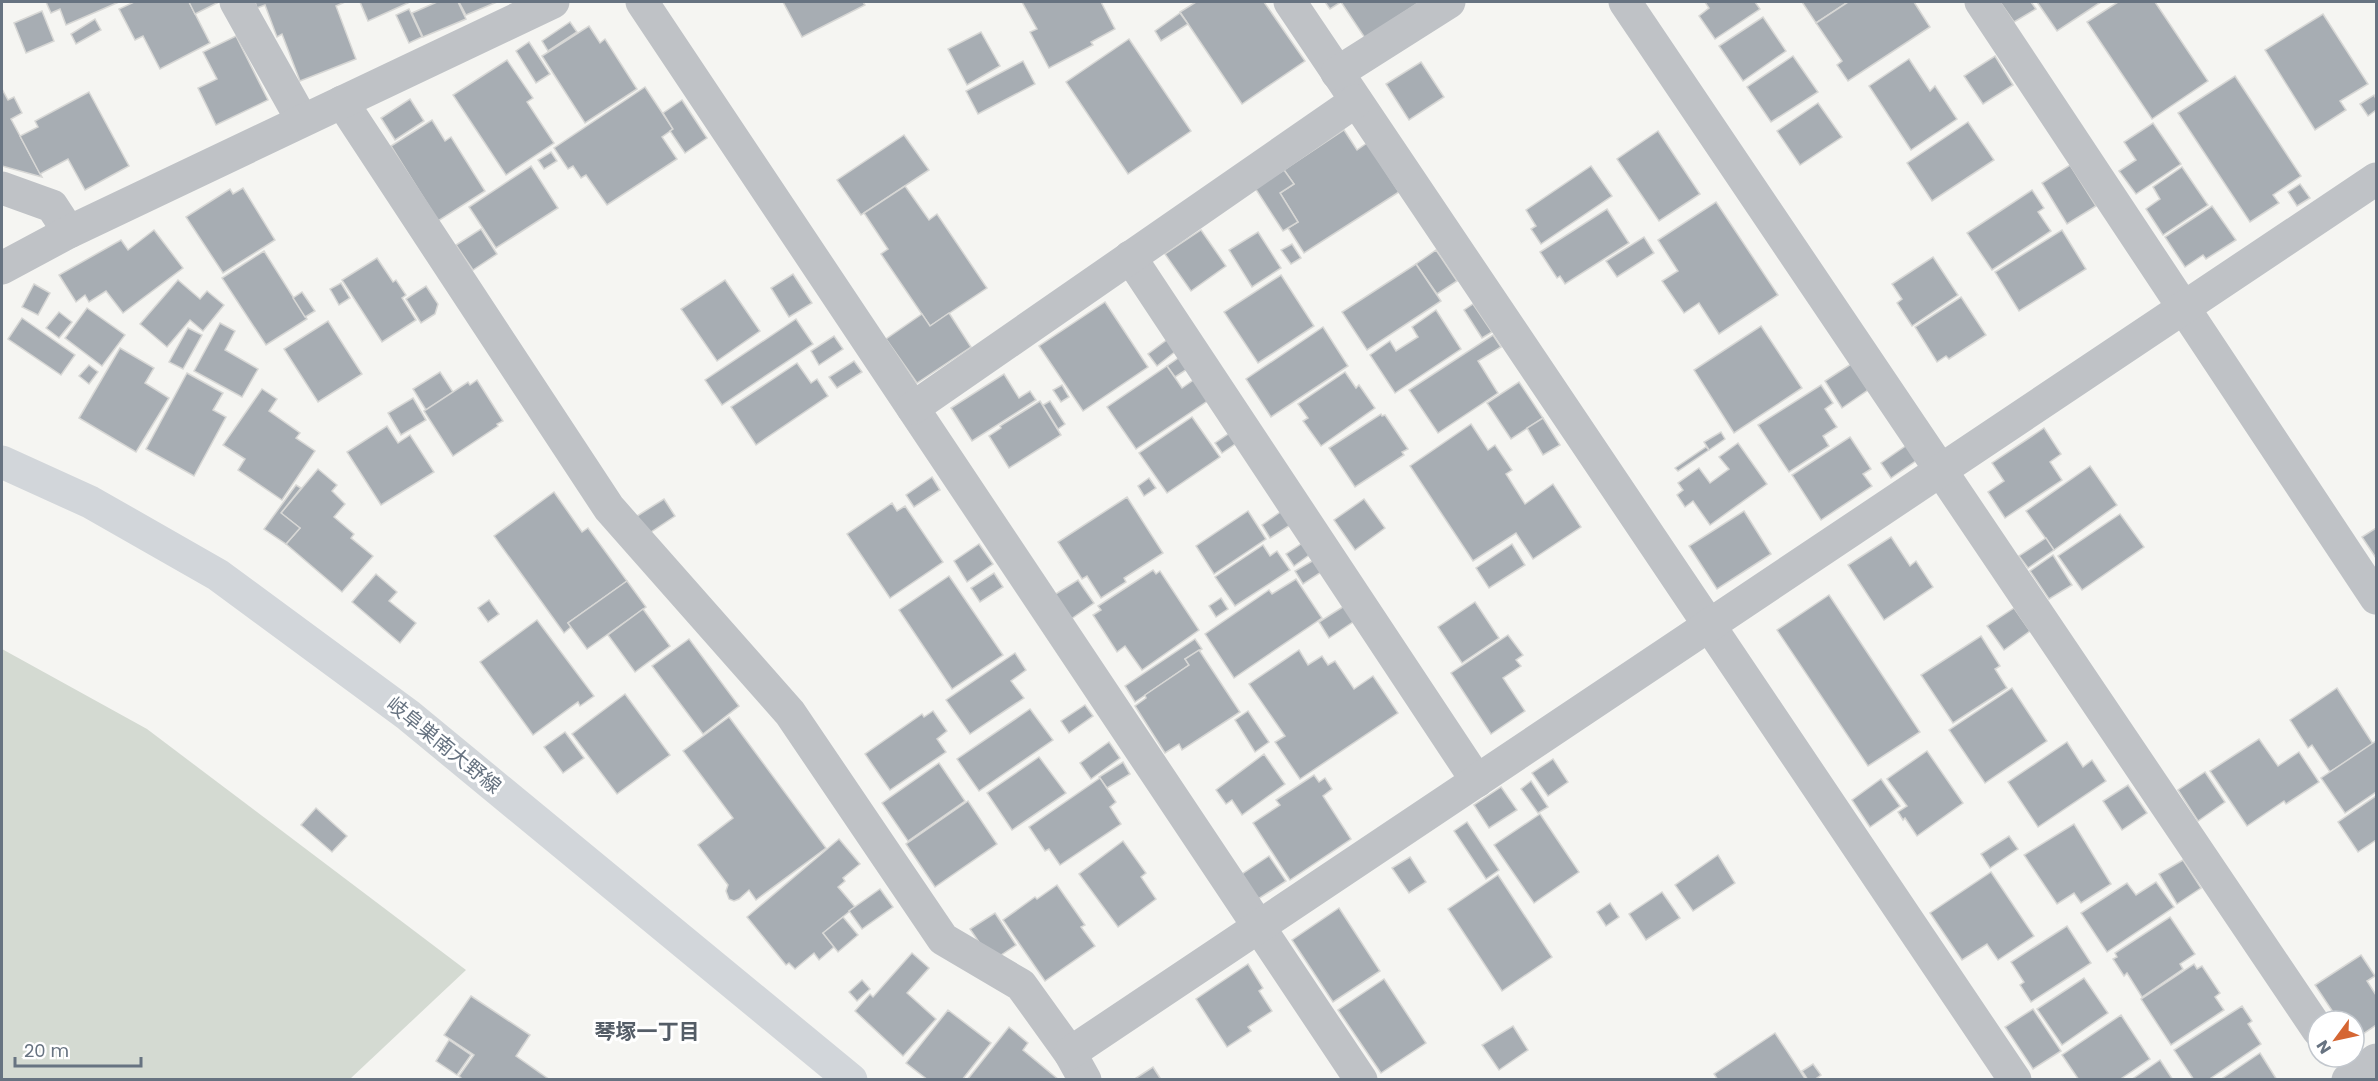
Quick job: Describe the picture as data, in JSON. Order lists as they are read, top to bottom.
{
  "streets": {
    "main road": ["岐阜巣南大野線"]
  },
  "districts": ["琴塚一丁目"],
  "scale_bar": "20 m",
  "north": "bottom left"
}
